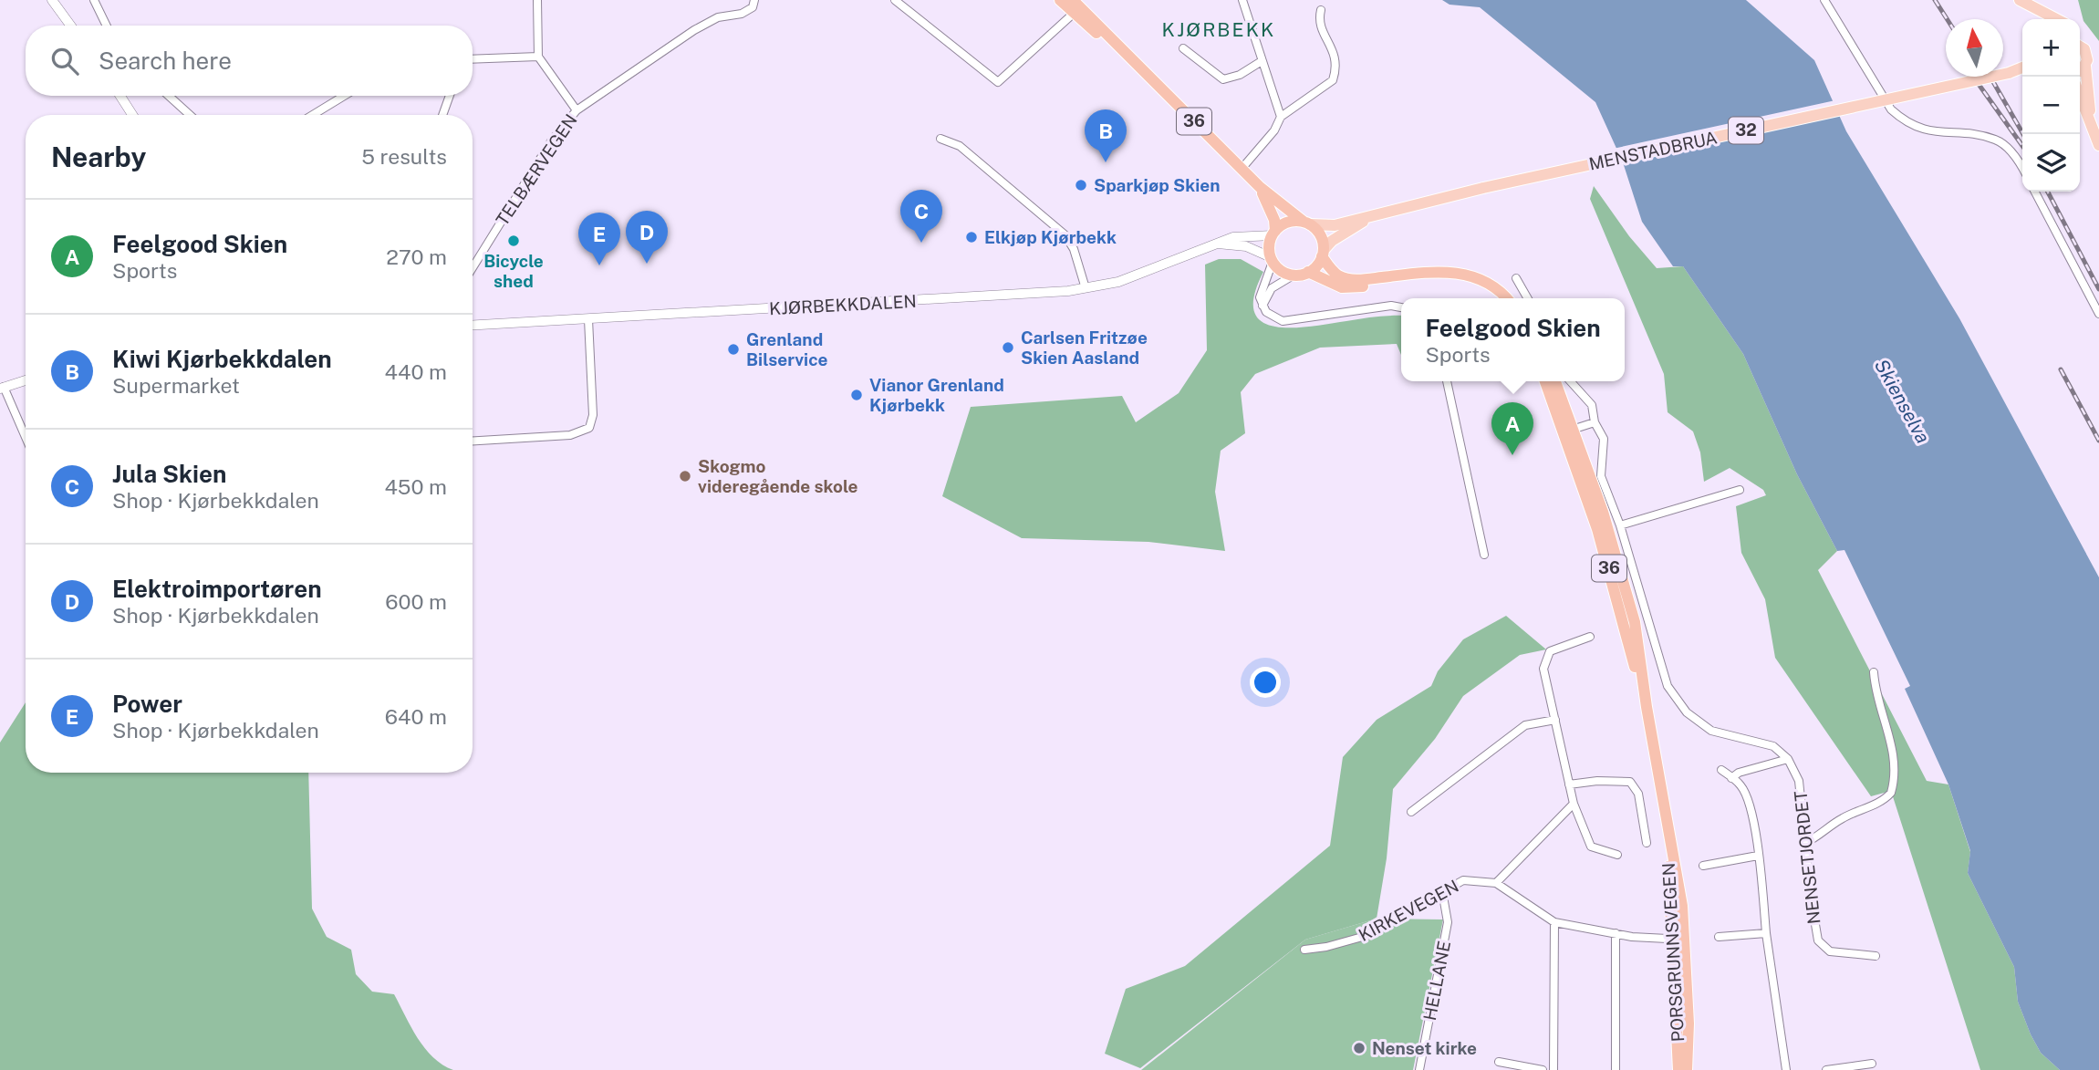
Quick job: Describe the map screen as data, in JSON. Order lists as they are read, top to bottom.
{
  "streets": {
    "highway": ["36", "PORSGRUNNSVEGEN"],
    "main road": ["32", "MENSTADBRUA"],
    "street": [
      "TELBÆRVEGEN",
      "KJØRBEKKDALEN",
      "NENSETJORDET",
      "KIRKEVEGEN",
      "HELLANE"
    ]
  },
  "crossings": [
    ["36", "MENSTADBRUA"],
    ["36", "KJØRBEKKDALEN"],
    ["MENSTADBRUA", "KJØRBEKKDALEN"],
    ["KIRKEVEGEN", "PORSGRUNNSVEGEN"],
    ["KIRKEVEGEN", "HELLANE"]
  ],
  "districts": ["KJØRBEKK"],
  "water": ["Skienselva"],
  "places": [
    "Sparkjøp Skien",
    "Elkjøp Kjørbekk",
    "Bicycle shed",
    "Carlsen Fritzøe Skien Aasland",
    "Grenland Bilservice",
    "Vianor Grenland Kjørbekk",
    "Skogmo videregående skole",
    "Nenset kirke"
  ],
  "north": "top",
  "page": {
    "map_buttons": ["+", "−"],
    "search": "Search here",
    "pins": [
      "B",
      "C",
      "D",
      "E",
      "A"
    ],
    "heading": ["Nearby", "5 results"],
    "list": [
      {
        "mark": "A",
        "name": "Feelgood Skien",
        "note": "Sports",
        "value": "270 m"
      },
      {
        "mark": "B",
        "name": "Kiwi Kjørbekkdalen",
        "note": "Supermarket",
        "value": "440 m"
      },
      {
        "mark": "C",
        "name": "Jula Skien",
        "note": "Shop · Kjørbekkdalen",
        "value": "450 m"
      },
      {
        "mark": "D",
        "name": "Elektroimportøren",
        "note": "Shop · Kjørbekkdalen",
        "value": "600 m"
      },
      {
        "mark": "E",
        "name": "Power",
        "note": "Shop · Kjørbekkdalen",
        "value": "640 m"
      }
    ],
    "popup": ["Feelgood Skien", "Sports"]
  }
}
